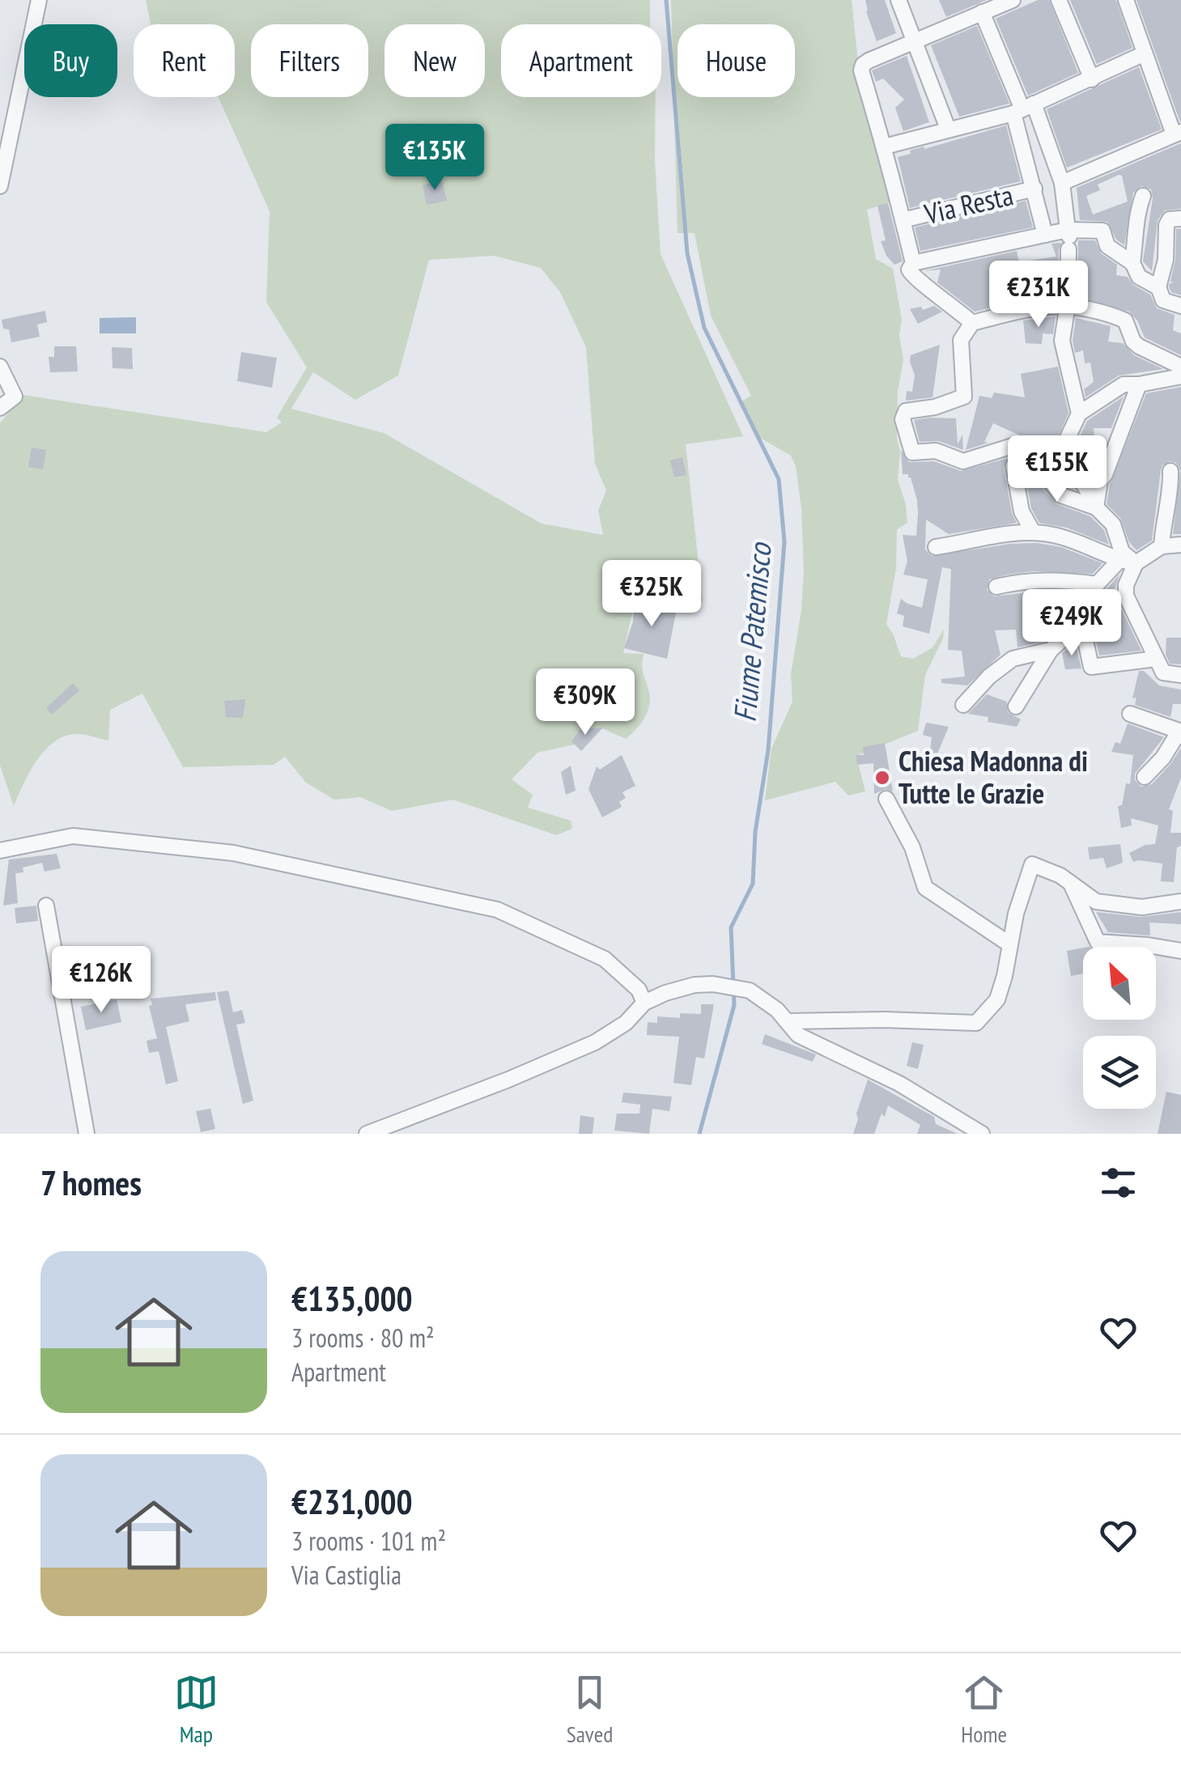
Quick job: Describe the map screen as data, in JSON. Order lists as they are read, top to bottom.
{
  "streets": {
    "street": ["Via Resta"]
  },
  "water": ["Fiume Patemisco"],
  "places": ["Chiesa Madonna di Tutte le Grazie"],
  "north": "top left",
  "page": {
    "chip": [
      "Buy",
      "Rent",
      "Filters",
      "New",
      "Apartment",
      "House"
    ],
    "price": [
      "€135K",
      "€231K",
      "€155K",
      "€325K",
      "€249K",
      "€309K",
      "€126K"
    ],
    "heading": "7 homes",
    "list": [
      {
        "name": "€135,000",
        "note": "3 rooms · 80 m² · Apartment"
      },
      {
        "name": "€231,000",
        "note": "3 rooms · 101 m² · Via Castiglia"
      }
    ],
    "tabs": ["Map", "Saved", "Home"]
  }
}
